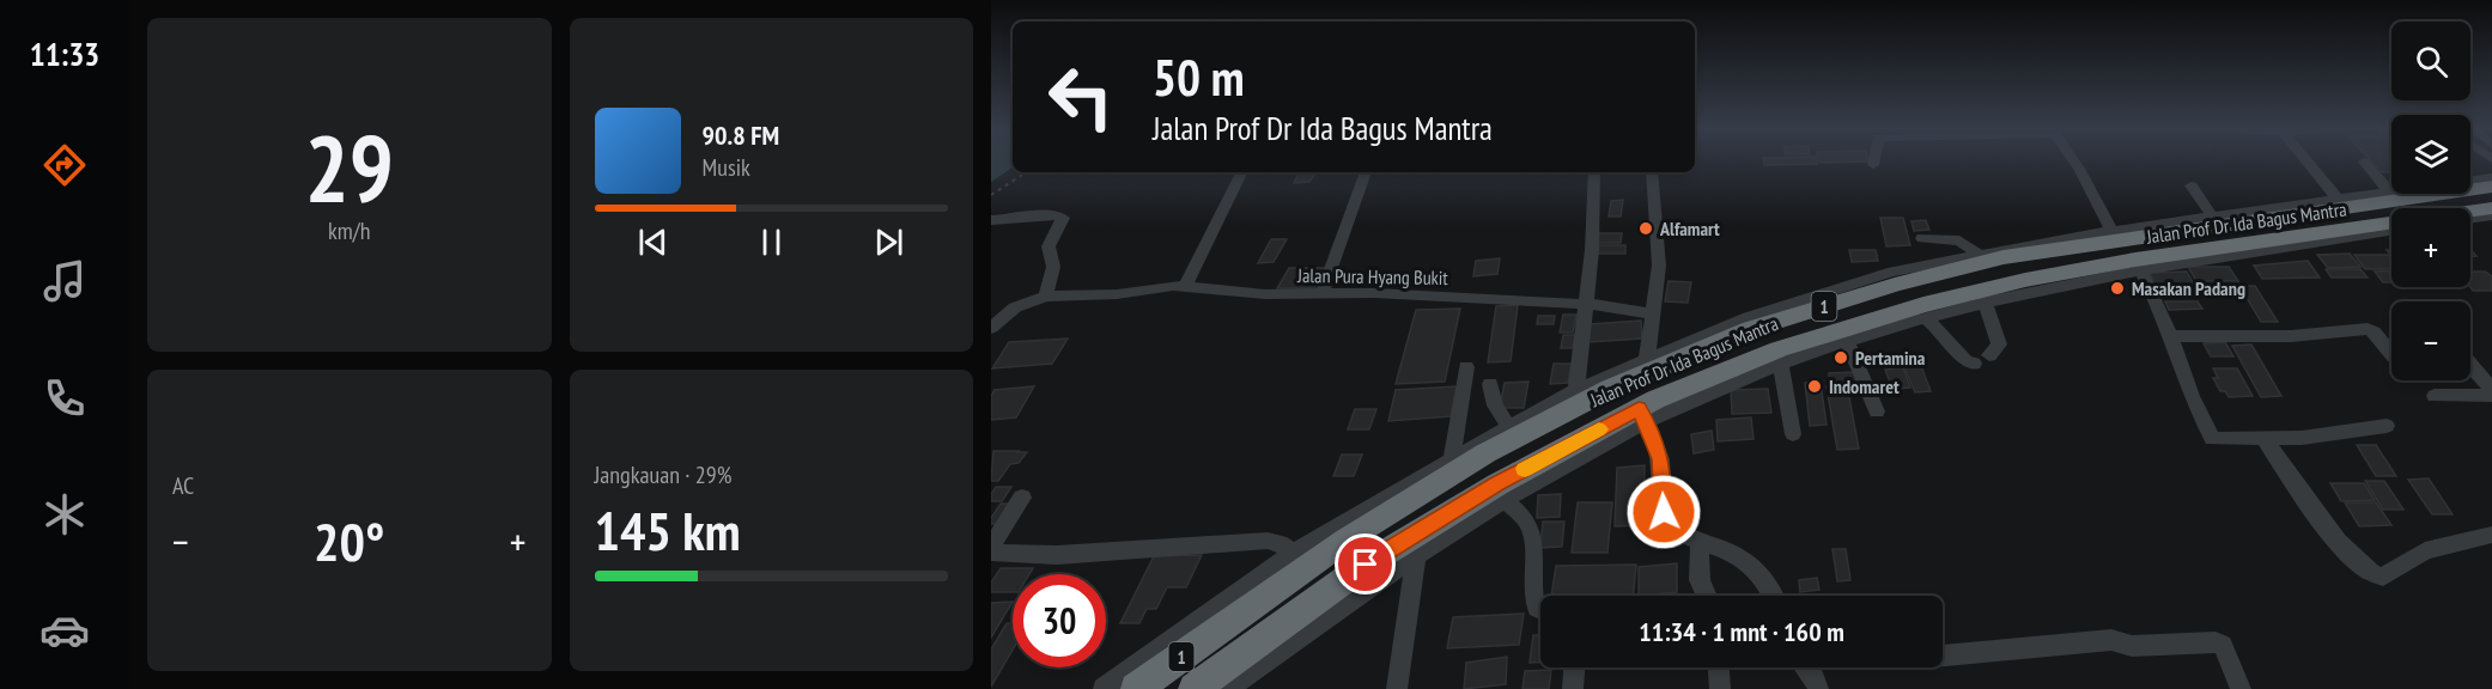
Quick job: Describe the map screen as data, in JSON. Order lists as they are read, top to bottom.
{
  "streets": {
    "highway": ["Jalan Prof Dr Ida Bagus Mantra", "1"],
    "street": ["Jalan Pura Hyang Bukit"]
  },
  "crossings": [
    ["Jalan Prof Dr Ida Bagus Mantra", "1"]
  ],
  "places": [
    "Alfamart",
    "Masakan Padang",
    "Pertamina",
    "Indomaret"
  ],
  "page": {
    "tabs": "11:33",
    "tile": [
      ["29", "km/h"],
      "AC",
      ["Jangkauan · 29%", "145 km"]
    ],
    "map_buttons": ["+", "−"],
    "turn": ["50 m", "Jalan Prof Dr Ida Bagus Mantra"],
    "song": ["90.8 FM", "Musik"],
    "heat": ["−", "20°", "+"],
    "limit": "30",
    "trip": "11:34 · 1 mnt · 160 m"
  }
}
